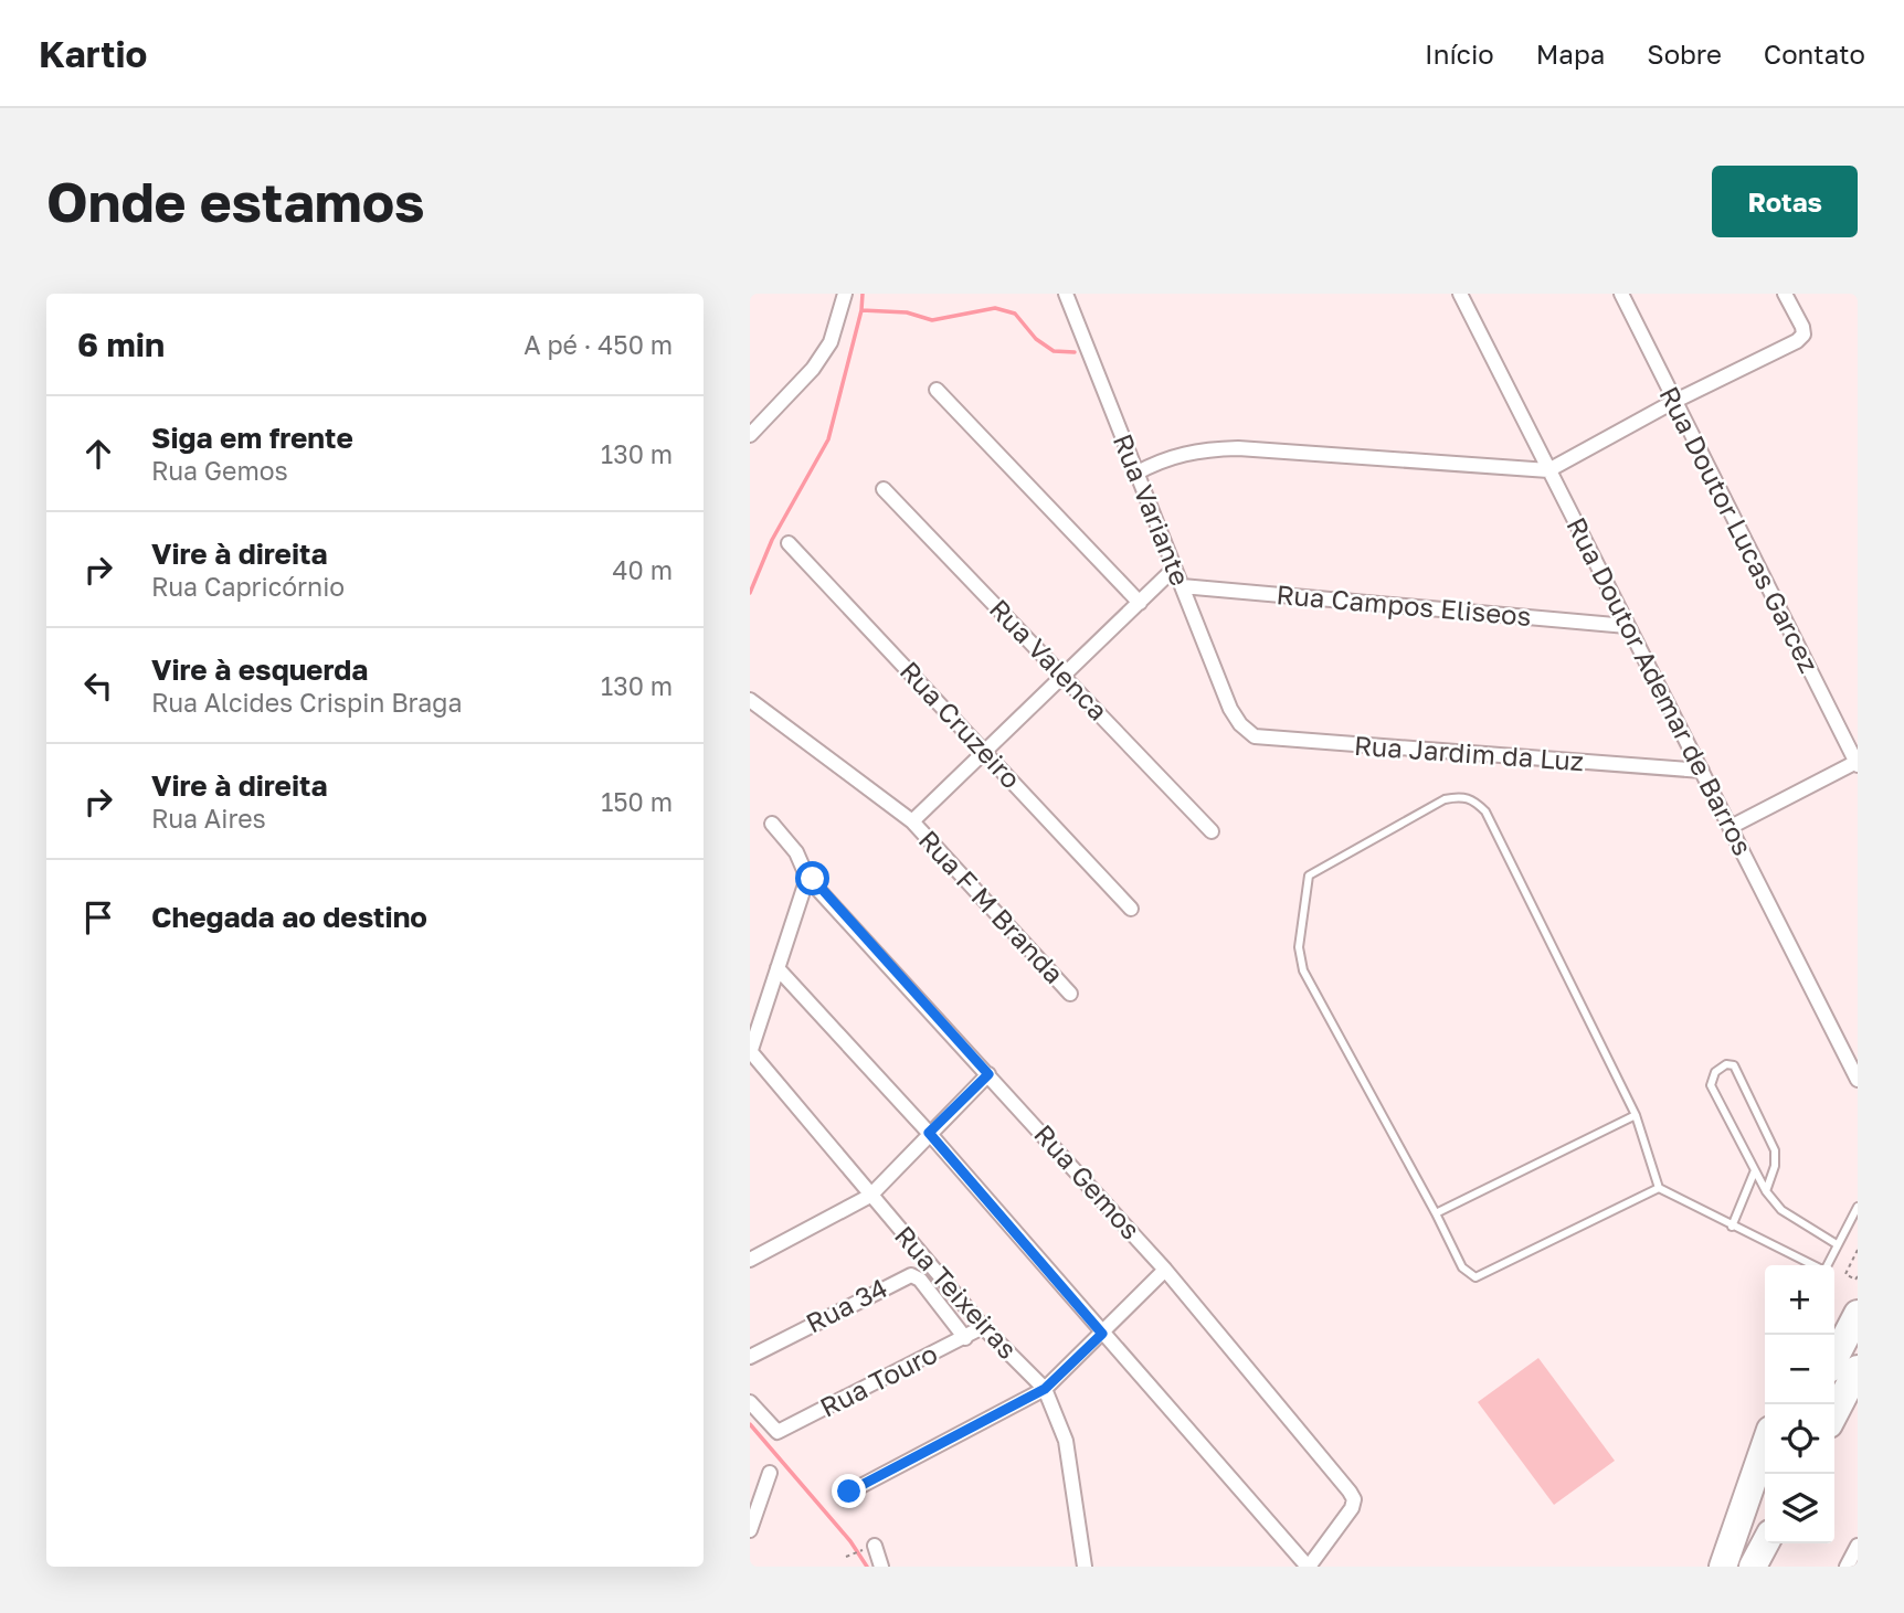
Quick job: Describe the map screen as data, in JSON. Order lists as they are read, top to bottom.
{
  "streets": {
    "street": [
      "Rua Variante",
      "Rua Doutor Lucas Garcez",
      "Rua Campos Eliseos",
      "Rua Valenca",
      "Rua Doutor Ademar de Barros",
      "Rua Cruzeiro",
      "Rua Jardim da Luz",
      "Rua F M Branda",
      "Rua Gemos",
      "Rua Teixeiras",
      "Rua 34",
      "Rua Touro"
    ]
  },
  "crossings": [
    ["Rua Variante", "Rua Campos Eliseos"],
    ["Rua Variante", "Rua Jardim da Luz"],
    ["Rua Campos Eliseos", "Rua Doutor Ademar de Barros"],
    ["Rua Doutor Ademar de Barros", "Rua Jardim da Luz"],
    ["Rua Teixeiras", "Rua Touro"],
    ["Rua 34", "Rua Touro"]
  ],
  "page": {
    "header": "Kartio",
    "nav": [
      "Início",
      "Mapa",
      "Sobre",
      "Contato"
    ],
    "buttons": "Rotas",
    "title": "Onde estamos",
    "heading": ["6 min", "A pé · 450 m"],
    "list": [
      ["Siga em frente", "Rua Gemos", "130 m"],
      ["Vire à direita", "Rua Capricórnio", "40 m"],
      ["Vire à esquerda", "Rua Alcides Crispin Braga", "130 m"],
      ["Vire à direita", "Rua Aires", "150 m"],
      "Chegada ao destino"
    ],
    "map_buttons": ["+", "−"]
  }
}
